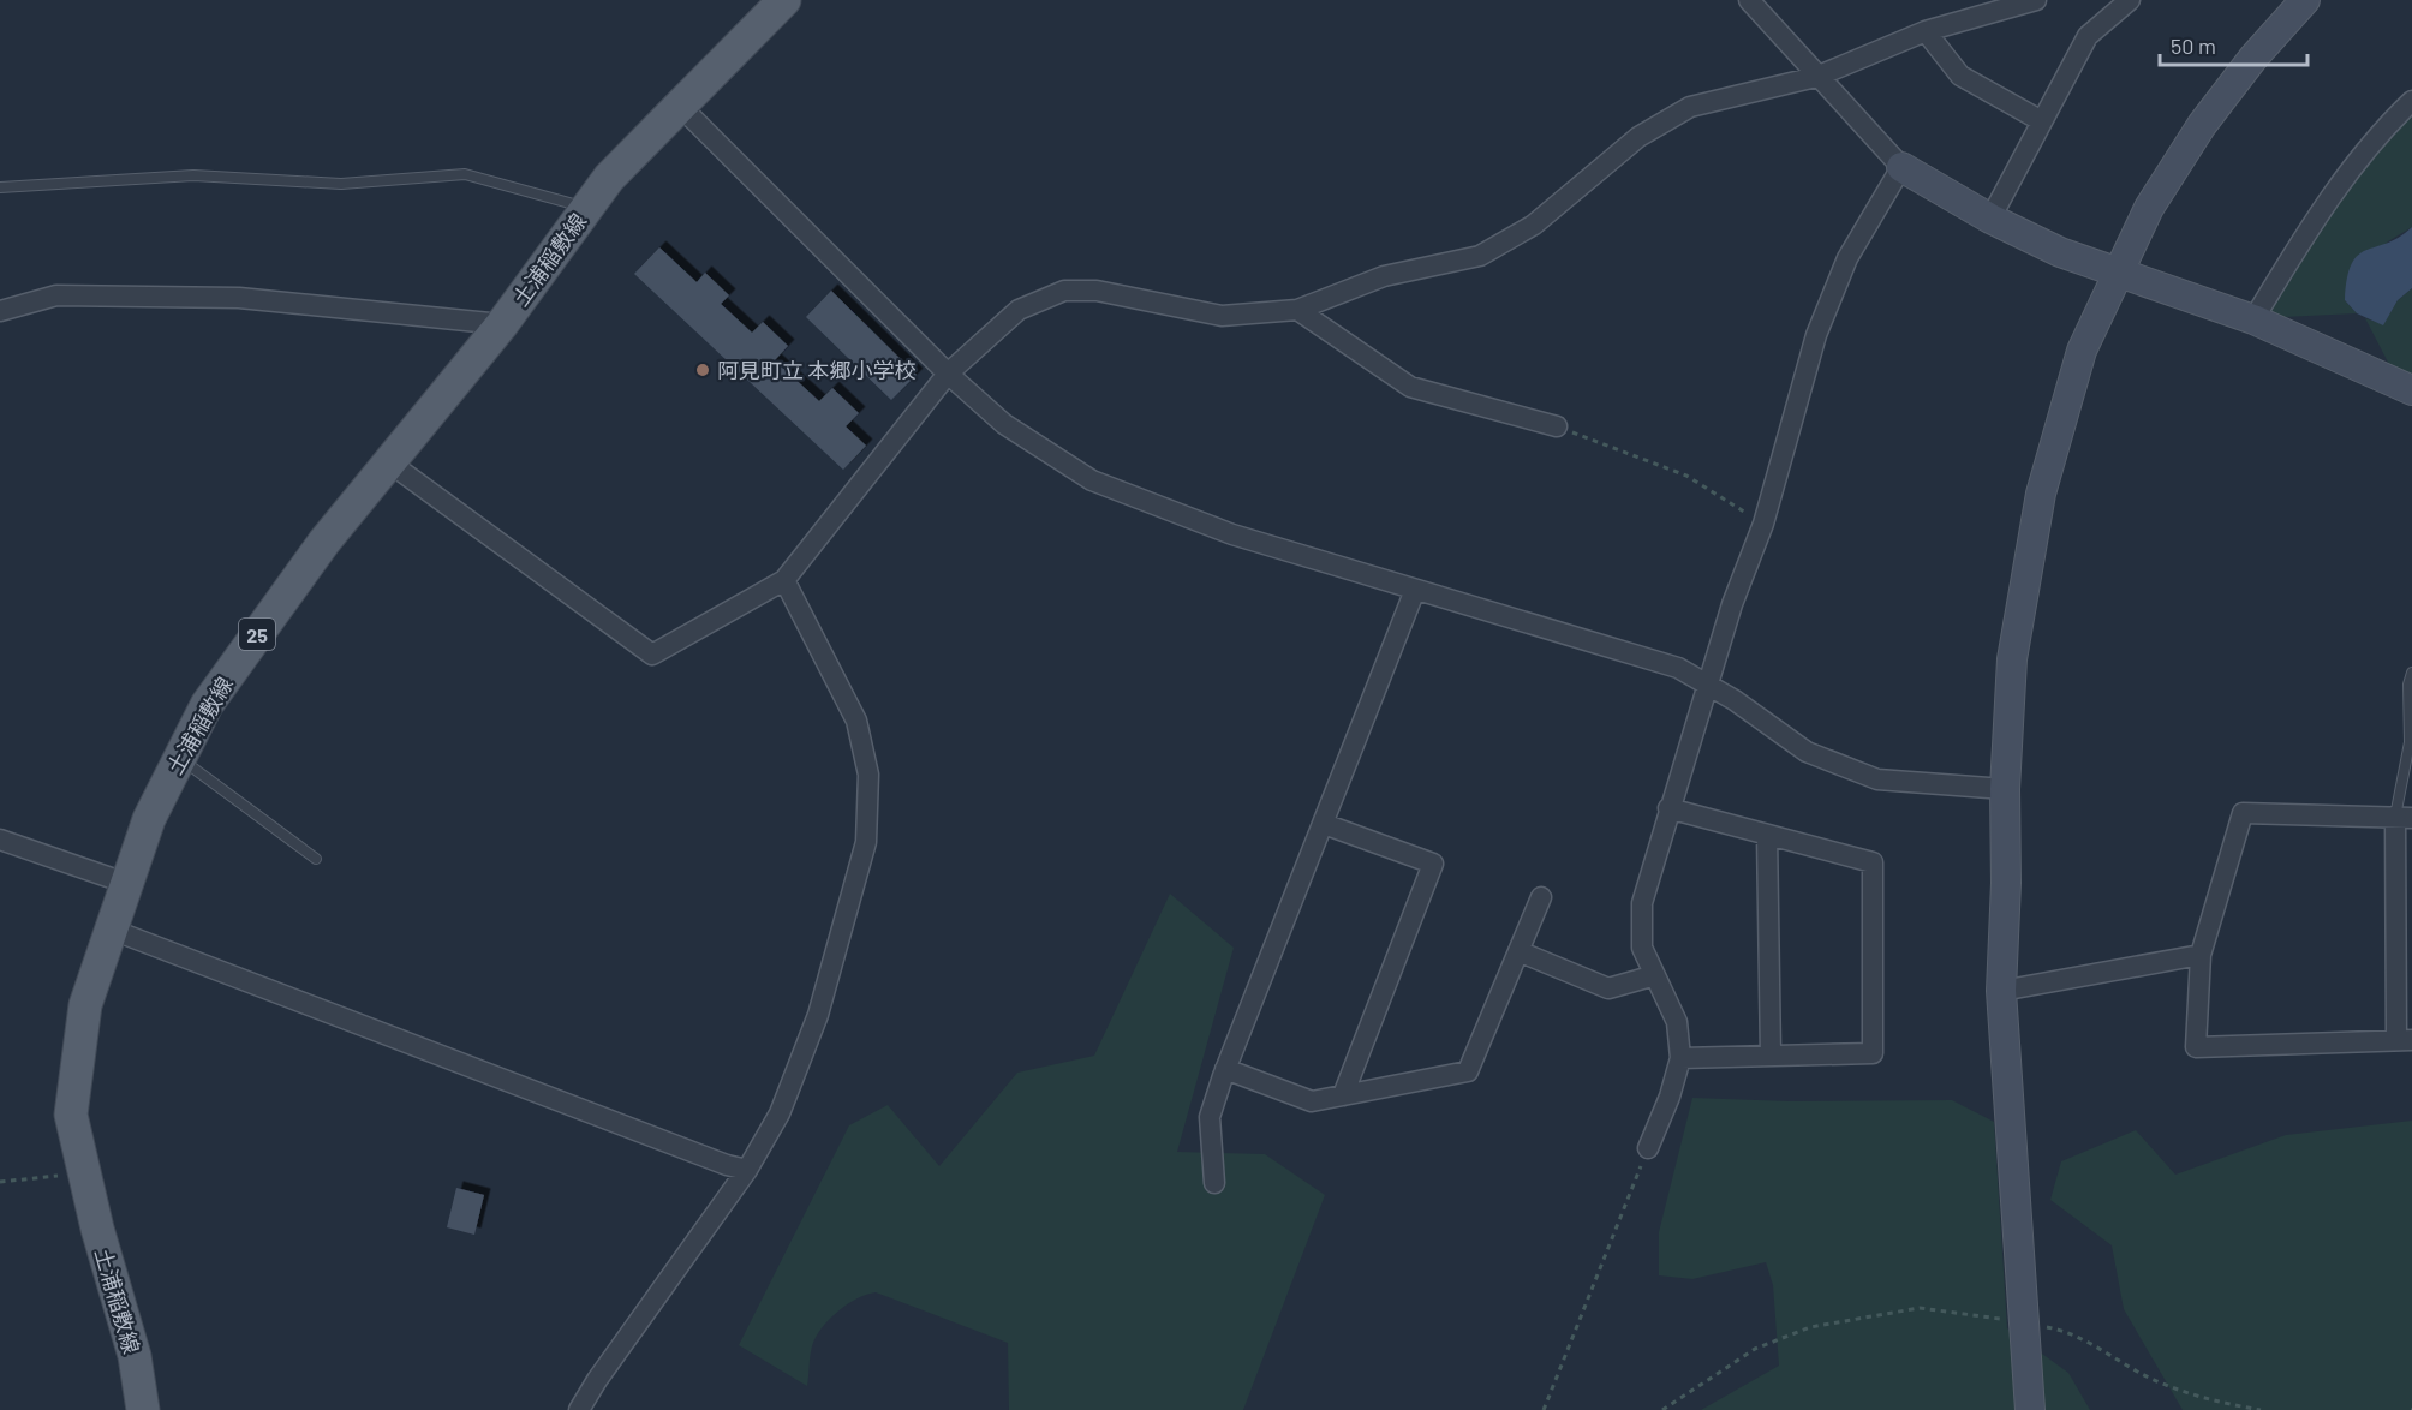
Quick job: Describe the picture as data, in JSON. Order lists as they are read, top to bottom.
{
  "streets": {
    "main road": ["土浦稲敷線", "25"]
  },
  "places": ["阿見町立 本郷小学校"],
  "scale_bar": "50 m"
}
